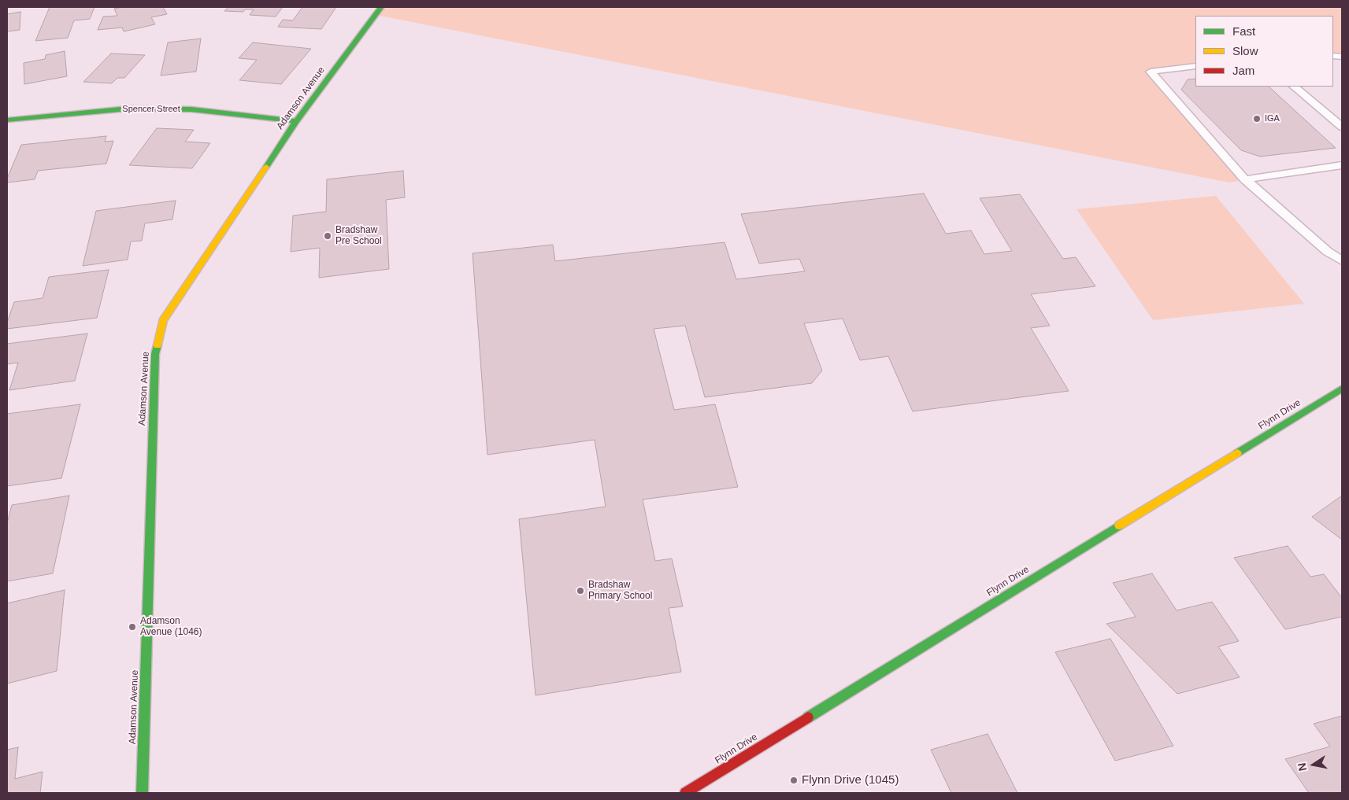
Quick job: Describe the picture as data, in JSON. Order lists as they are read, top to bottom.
{
  "streets": {
    "street": ["Adamson Avenue", "Spencer Street", "Flynn Drive"]
  },
  "crossings": [
    ["Adamson Avenue", "Spencer Street"]
  ],
  "places": [
    "IGA",
    "Bradshaw Pre School",
    "Bradshaw Primary School",
    "Adamson Avenue (1046)",
    "Flynn Drive (1045)"
  ],
  "legend": ["Fast", "Slow", "Jam"],
  "north": "left"
}
